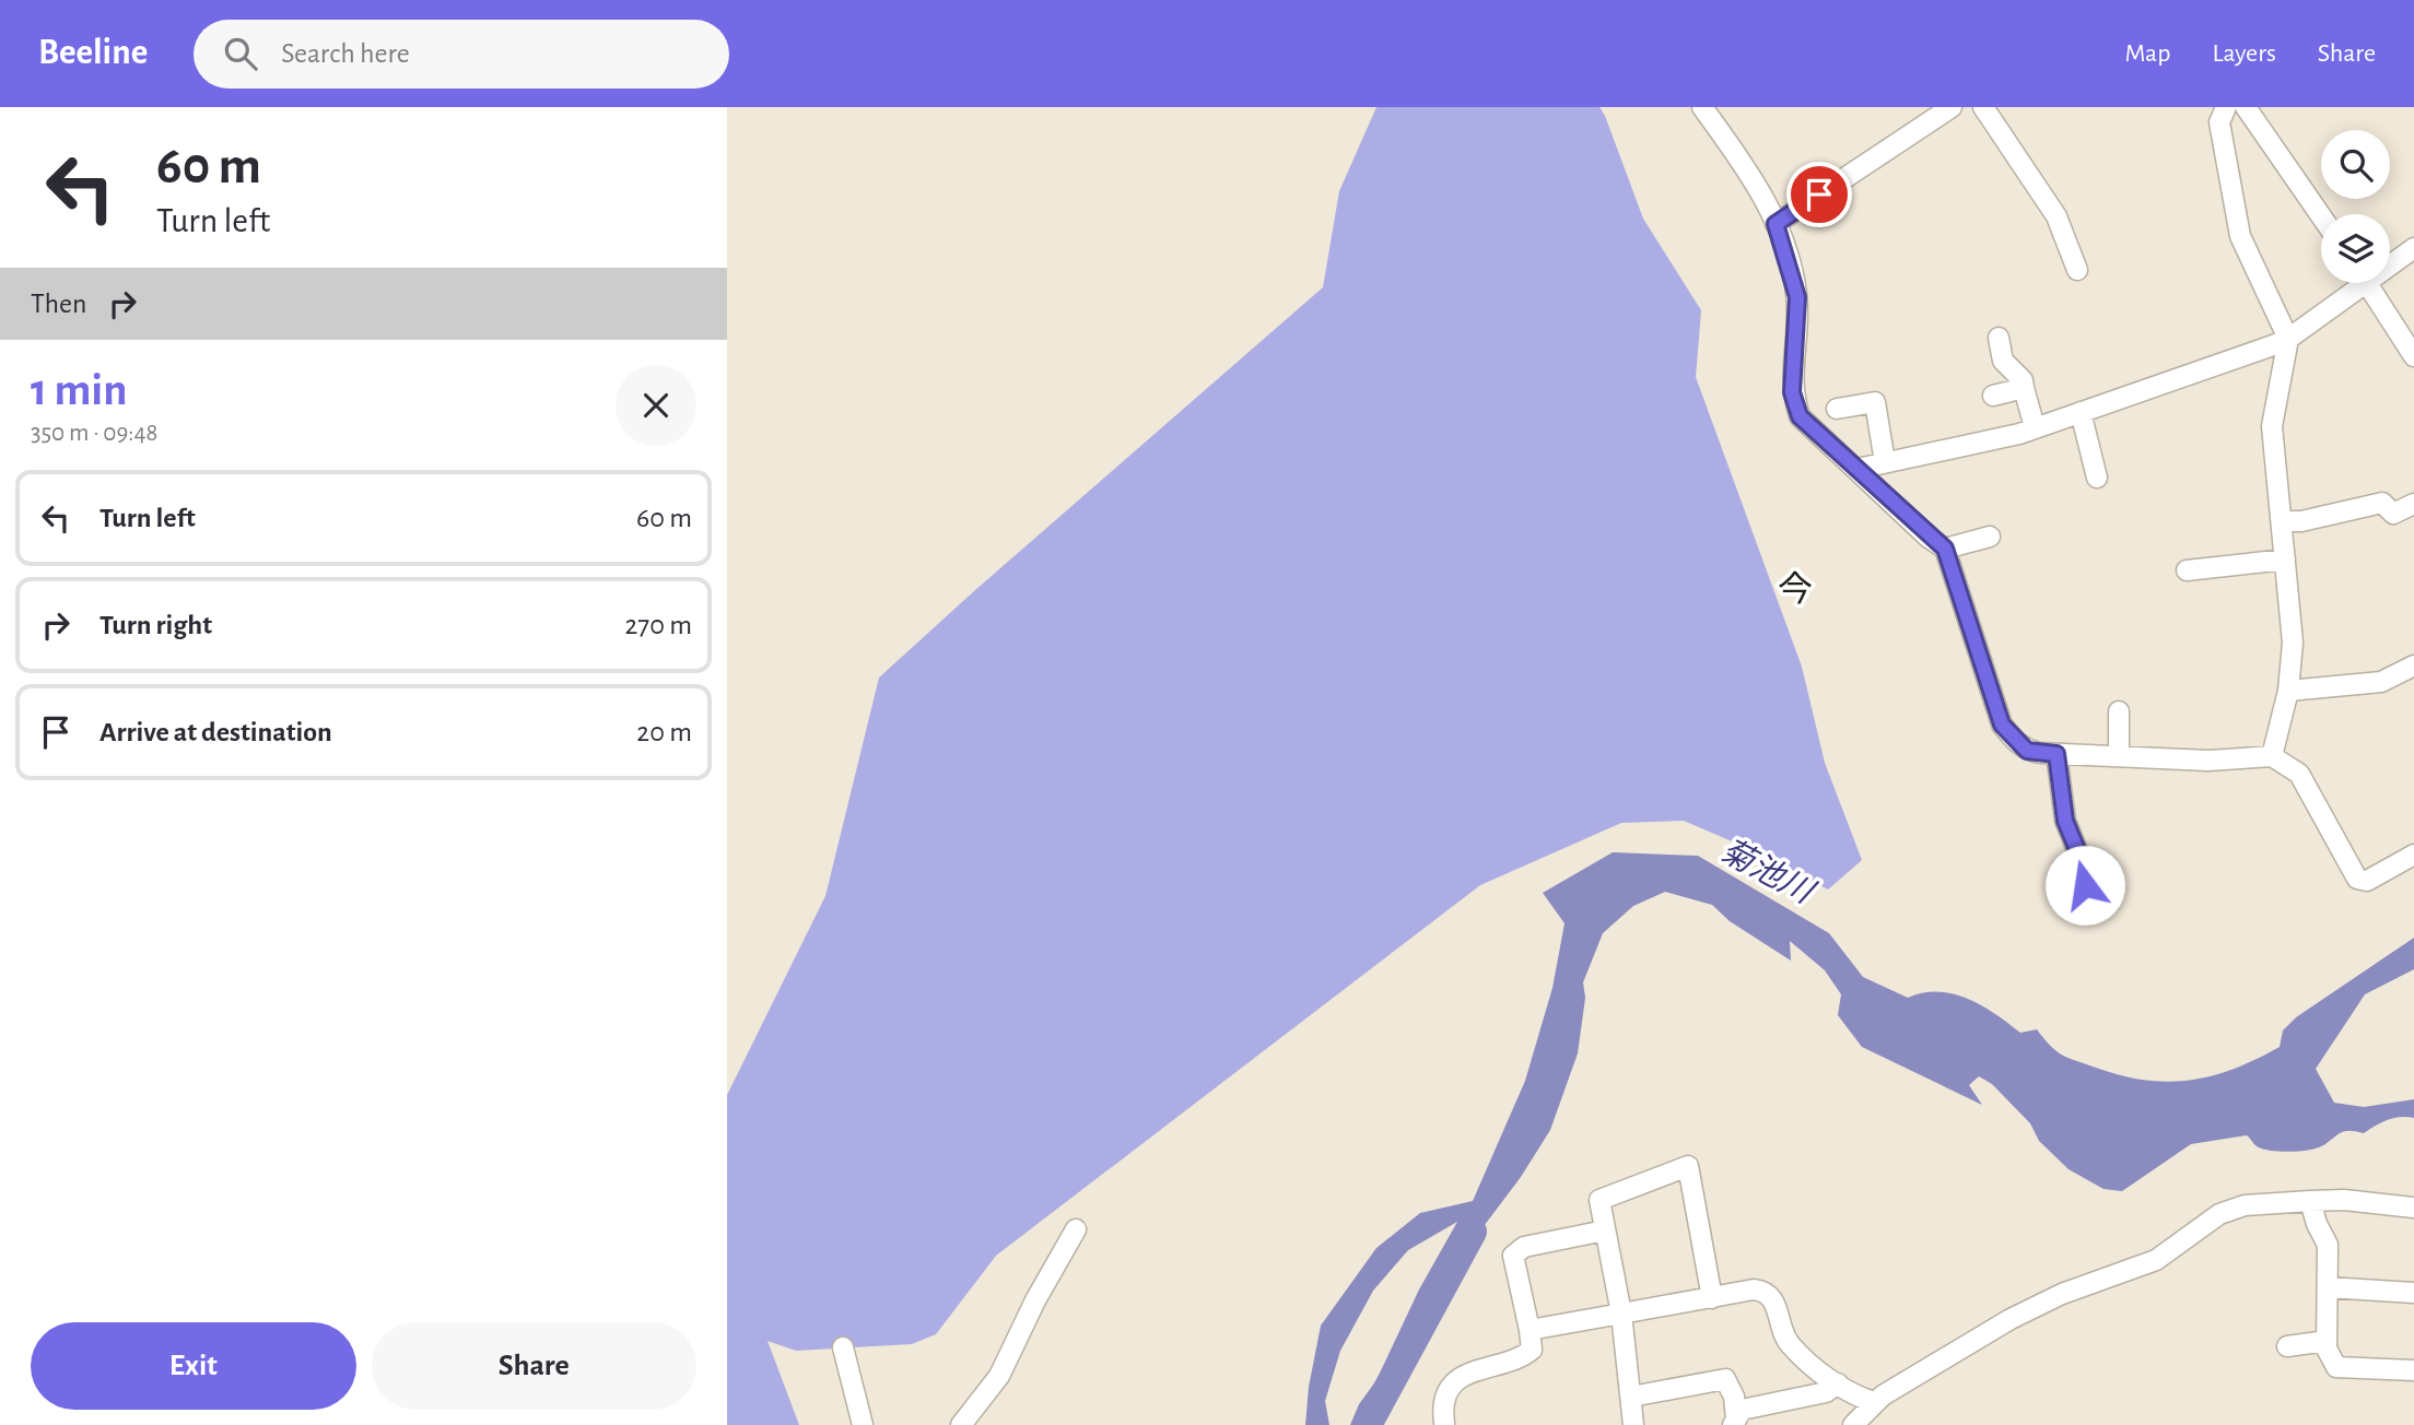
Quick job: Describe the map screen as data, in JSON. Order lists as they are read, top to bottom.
{
  "districts": ["今"],
  "water": ["菊池川"],
  "page": {
    "header": "Beeline",
    "search": "Search here",
    "nav": ["Map", "Layers", "Share"],
    "turn": ["60 m", "Turn left"],
    "then": "Then",
    "heading": ["1 min", "350 m · 09:48"],
    "list": [
      {
        "name": "Turn left",
        "value": "60 m"
      },
      {
        "name": "Turn right",
        "value": "270 m"
      },
      {
        "name": "Arrive at destination",
        "value": "20 m"
      }
    ],
    "buttons": ["Exit", "Share"]
  }
}
